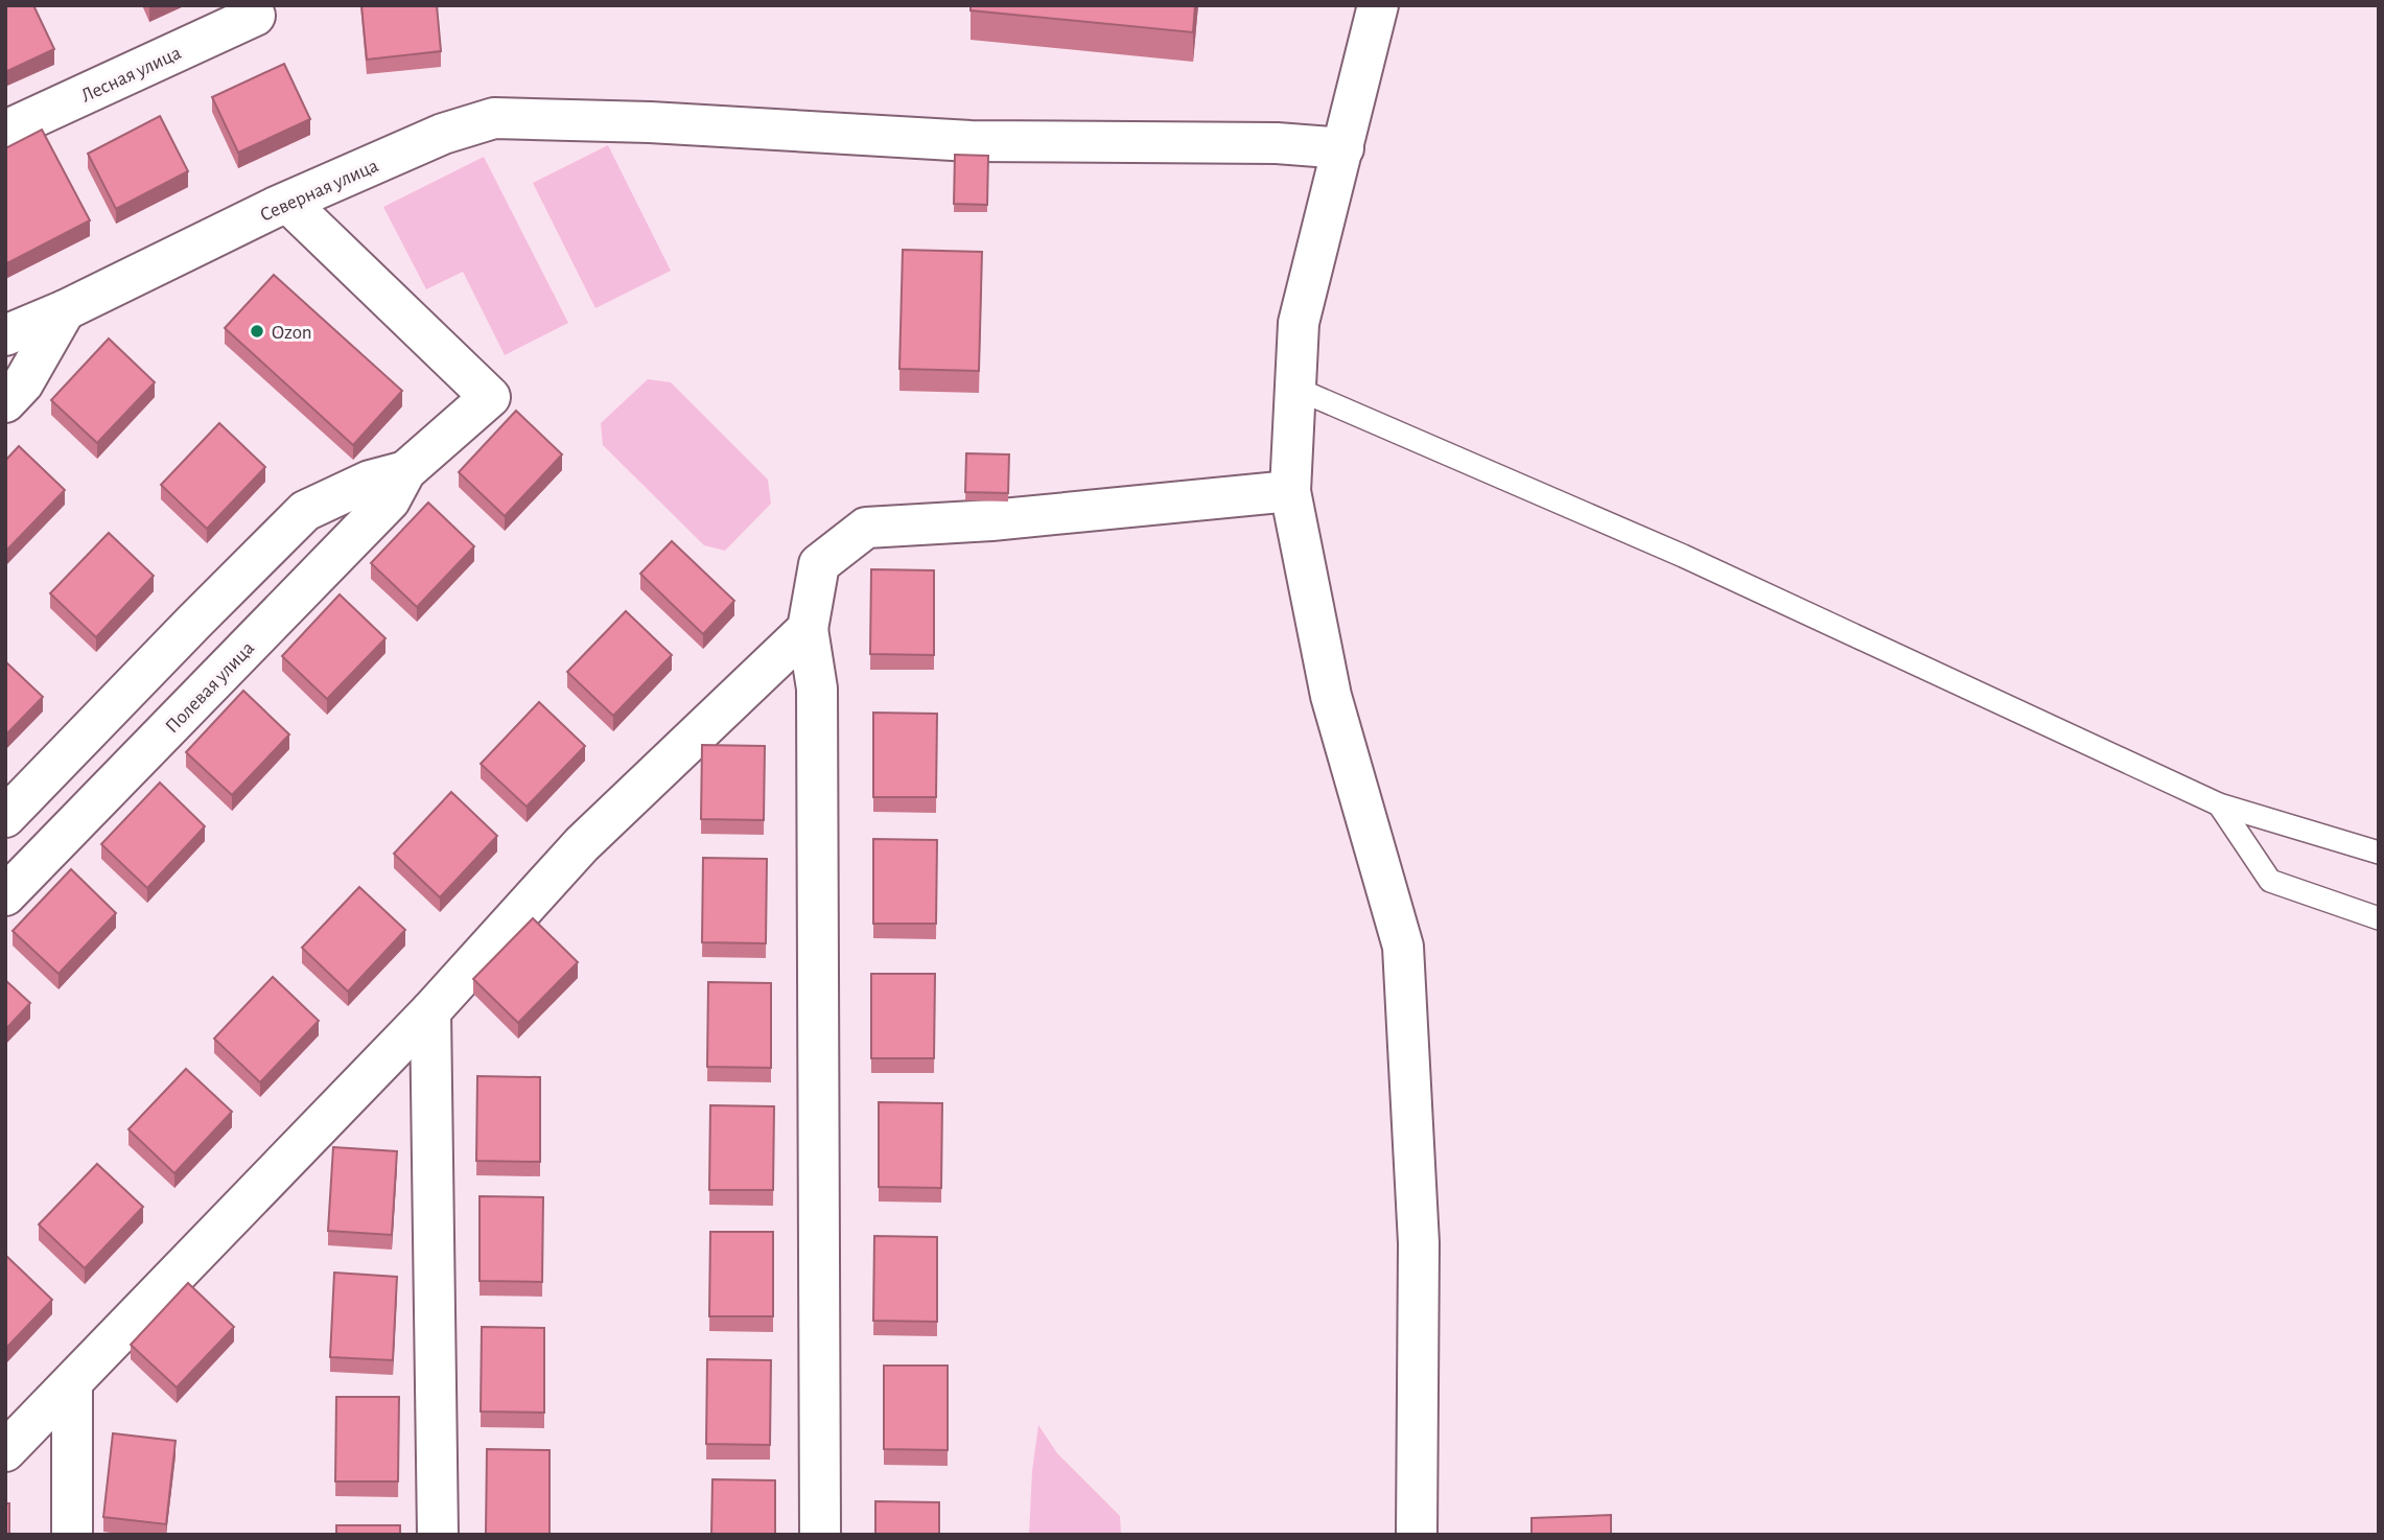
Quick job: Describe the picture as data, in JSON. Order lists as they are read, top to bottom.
{
  "streets": {
    "street": ["Лесная улица", "Северная улица", "Полевая улица"]
  },
  "crossings": [
    ["Северная улица", "Полевая улица"]
  ],
  "places": ["Ozon"]
}
